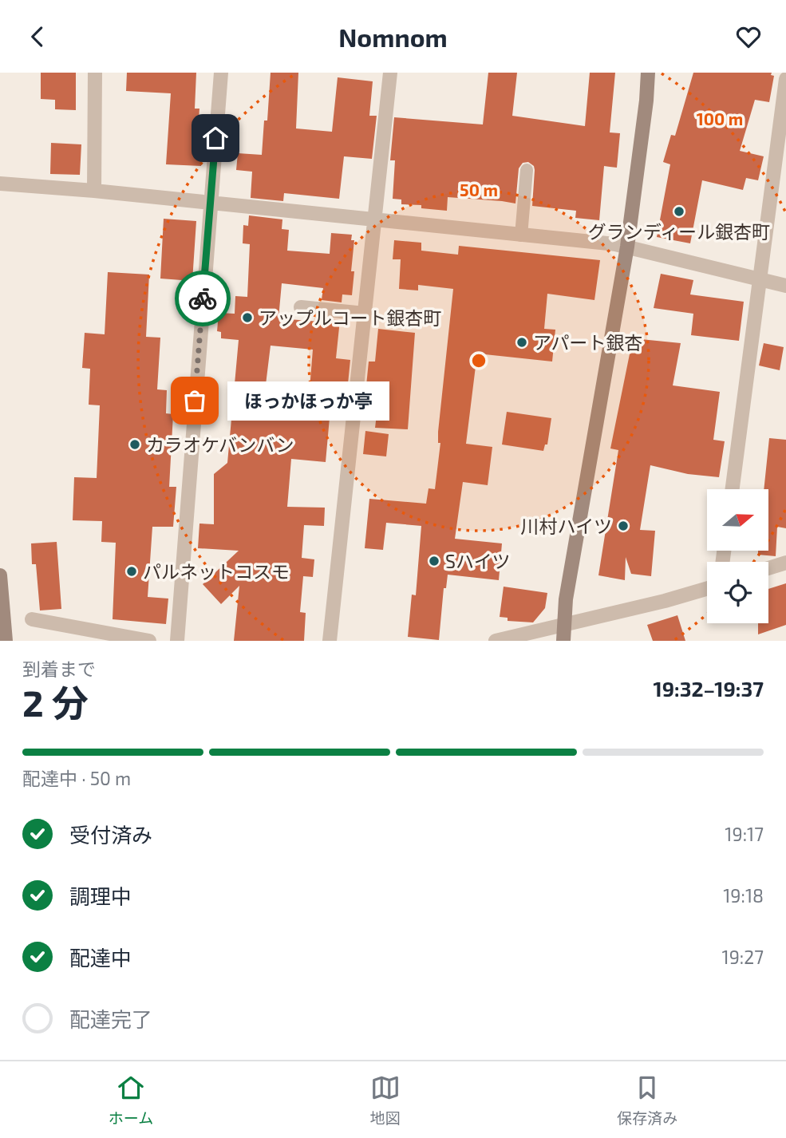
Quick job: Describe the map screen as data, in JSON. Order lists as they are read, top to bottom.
{
  "places": [
    "グランディール銀杏町",
    "アップルコート銀杏町",
    "アパート銀杏",
    "ほっかほっか亭",
    "カラオケバンバン",
    "川村ハイツ",
    "Sハイツ",
    "パルネットコスモ"
  ],
  "north": "right",
  "page": {
    "header": "Nomnom",
    "bubble": "ほっかほっか亭",
    "heading": ["2 分", "到着まで", "19:32–19:37"],
    "bar": "配達中 · 50 m",
    "list": [
      ["受付済み", "19:17"],
      ["調理中", "19:18"],
      ["配達中", "19:27"],
      "配達完了"
    ],
    "tabs": ["ホーム", "地図", "保存済み"]
  },
  "rings": ["100 m", "50 m"]
}
